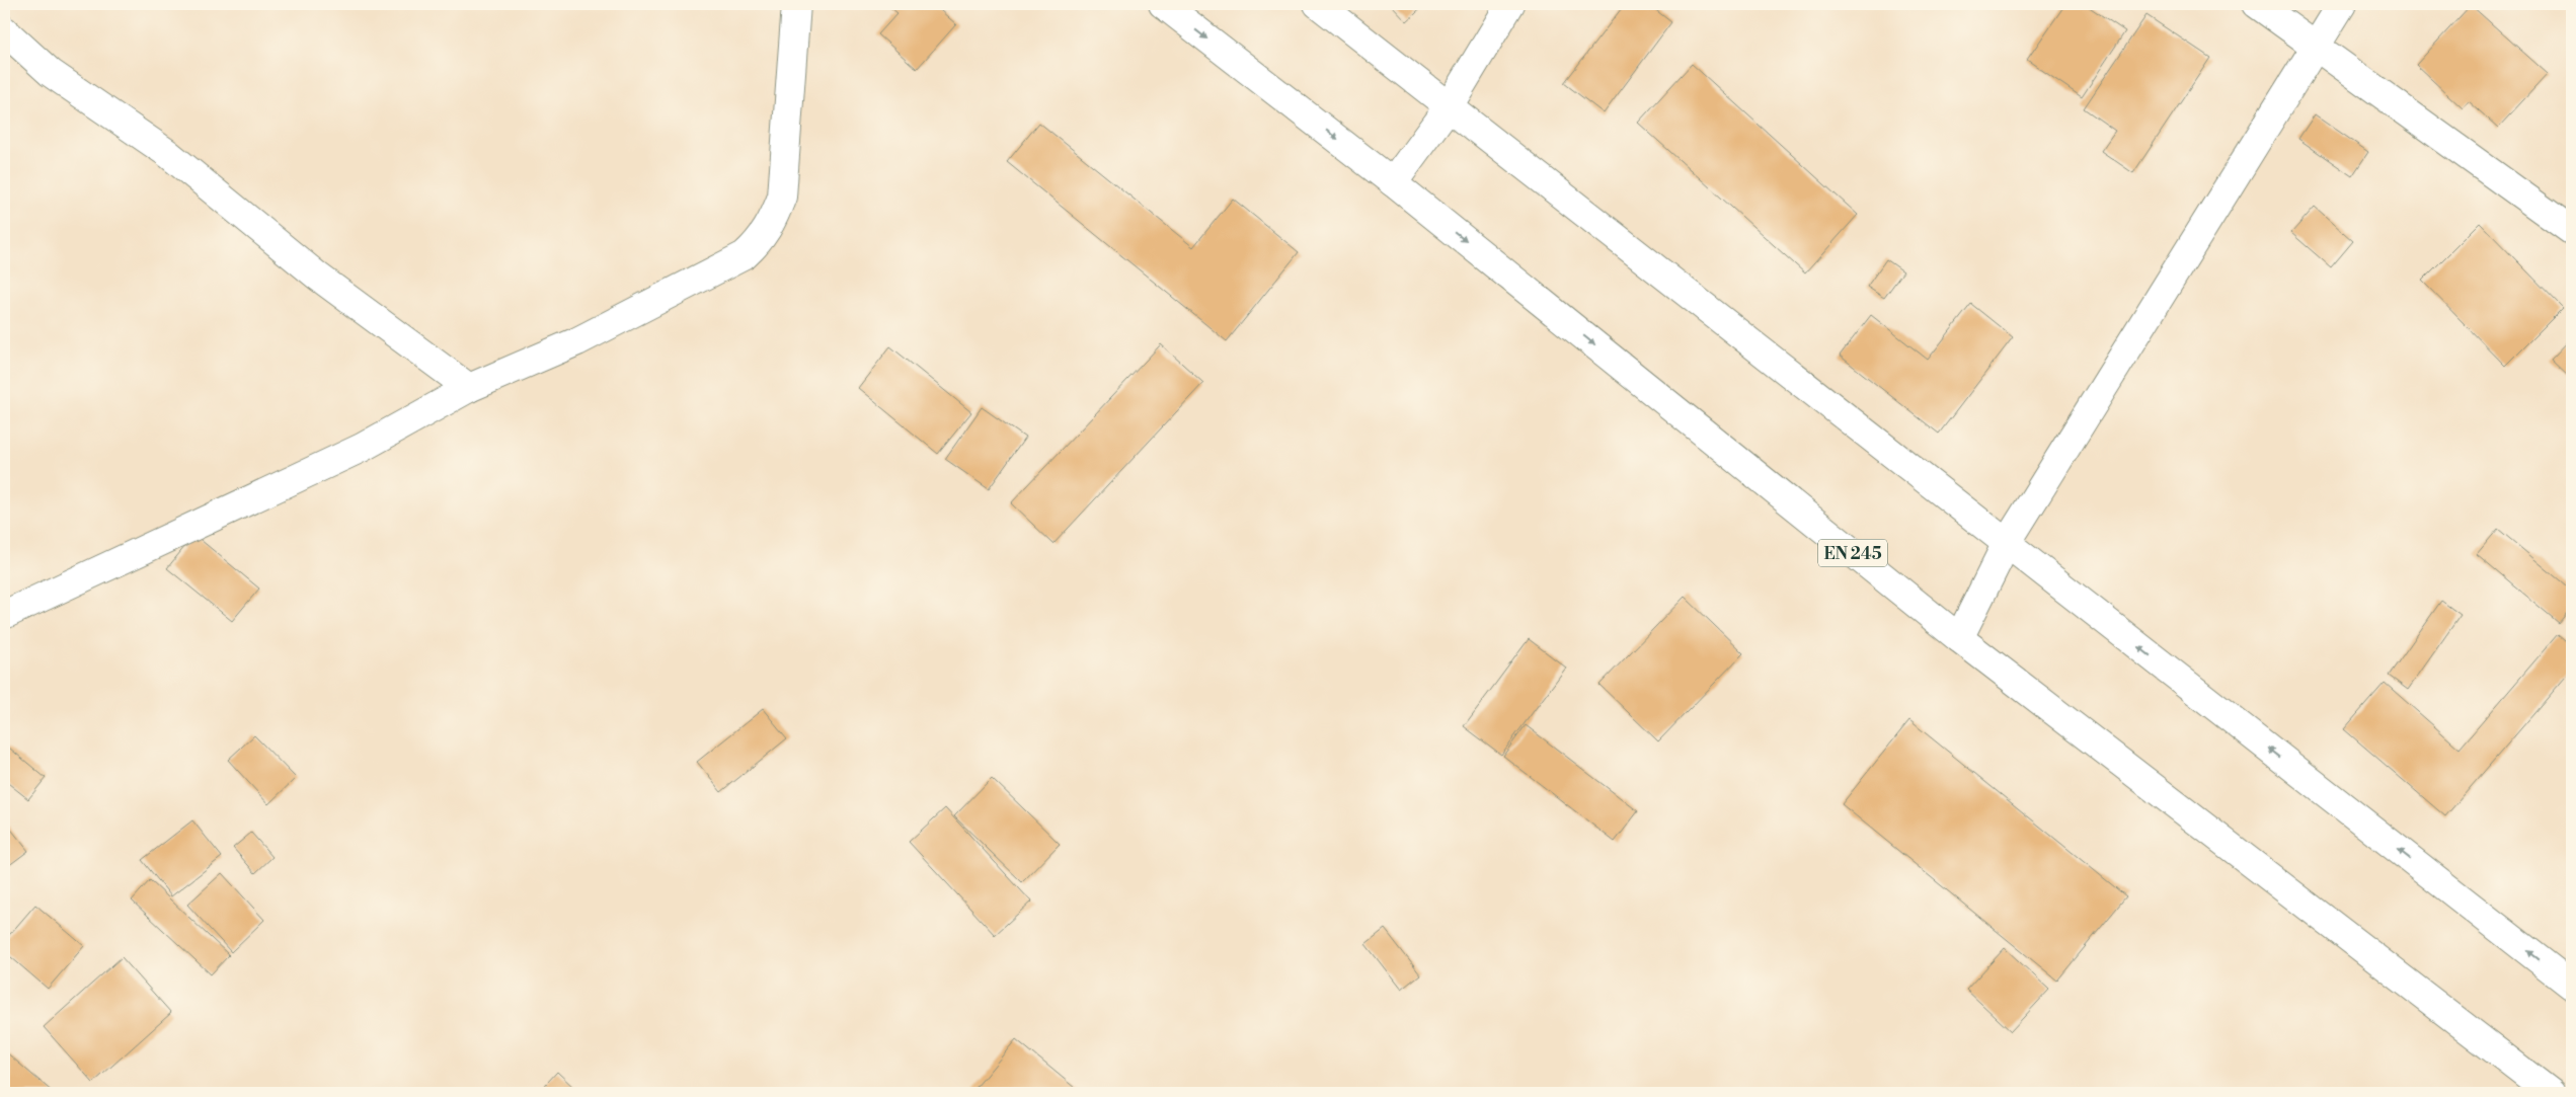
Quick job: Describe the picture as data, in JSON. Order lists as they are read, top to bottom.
{
  "streets": {
    "main road": ["EN 245"]
  }
}
